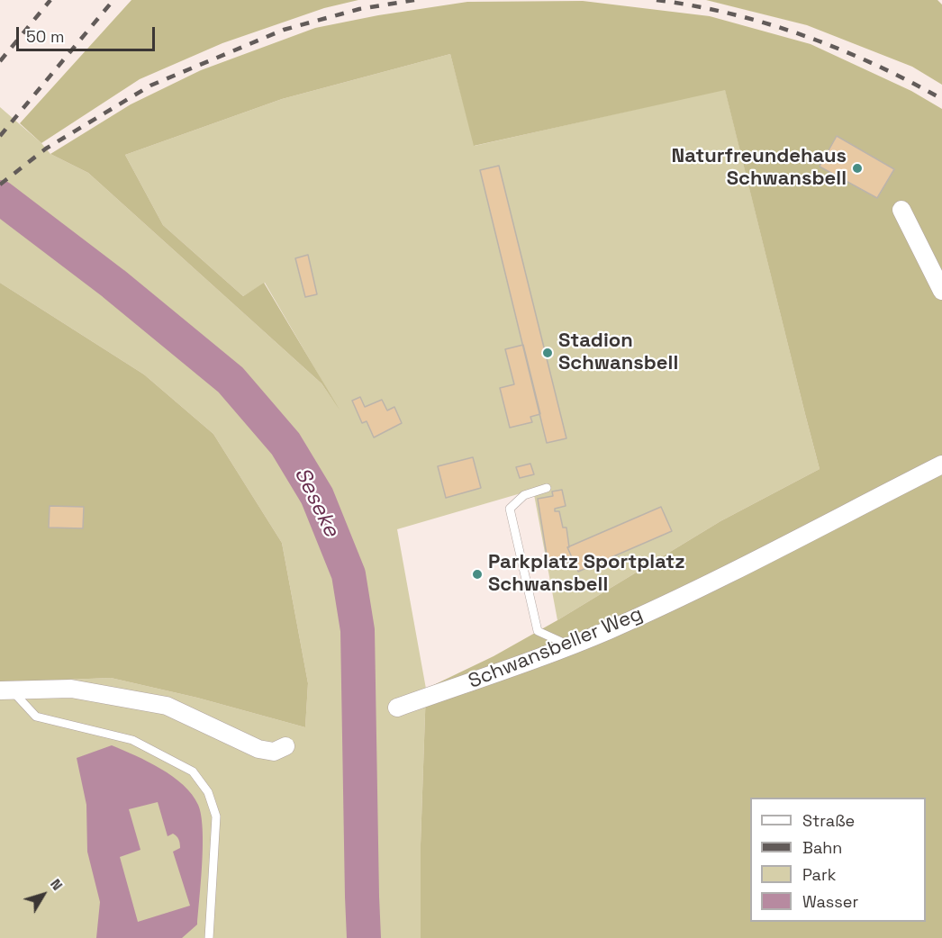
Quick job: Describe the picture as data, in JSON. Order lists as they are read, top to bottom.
{
  "streets": {
    "street": ["Schwansbeller Weg"]
  },
  "water": ["Seseke"],
  "places": ["Naturfreundehaus Schwansbell", "Stadion Schwansbell", "Parkplatz Sportplatz Schwansbell"],
  "legend": [
    "Straße",
    "Bahn",
    "Park",
    "Wasser"
  ],
  "scale_bar": "50 m",
  "north": "top right"
}
